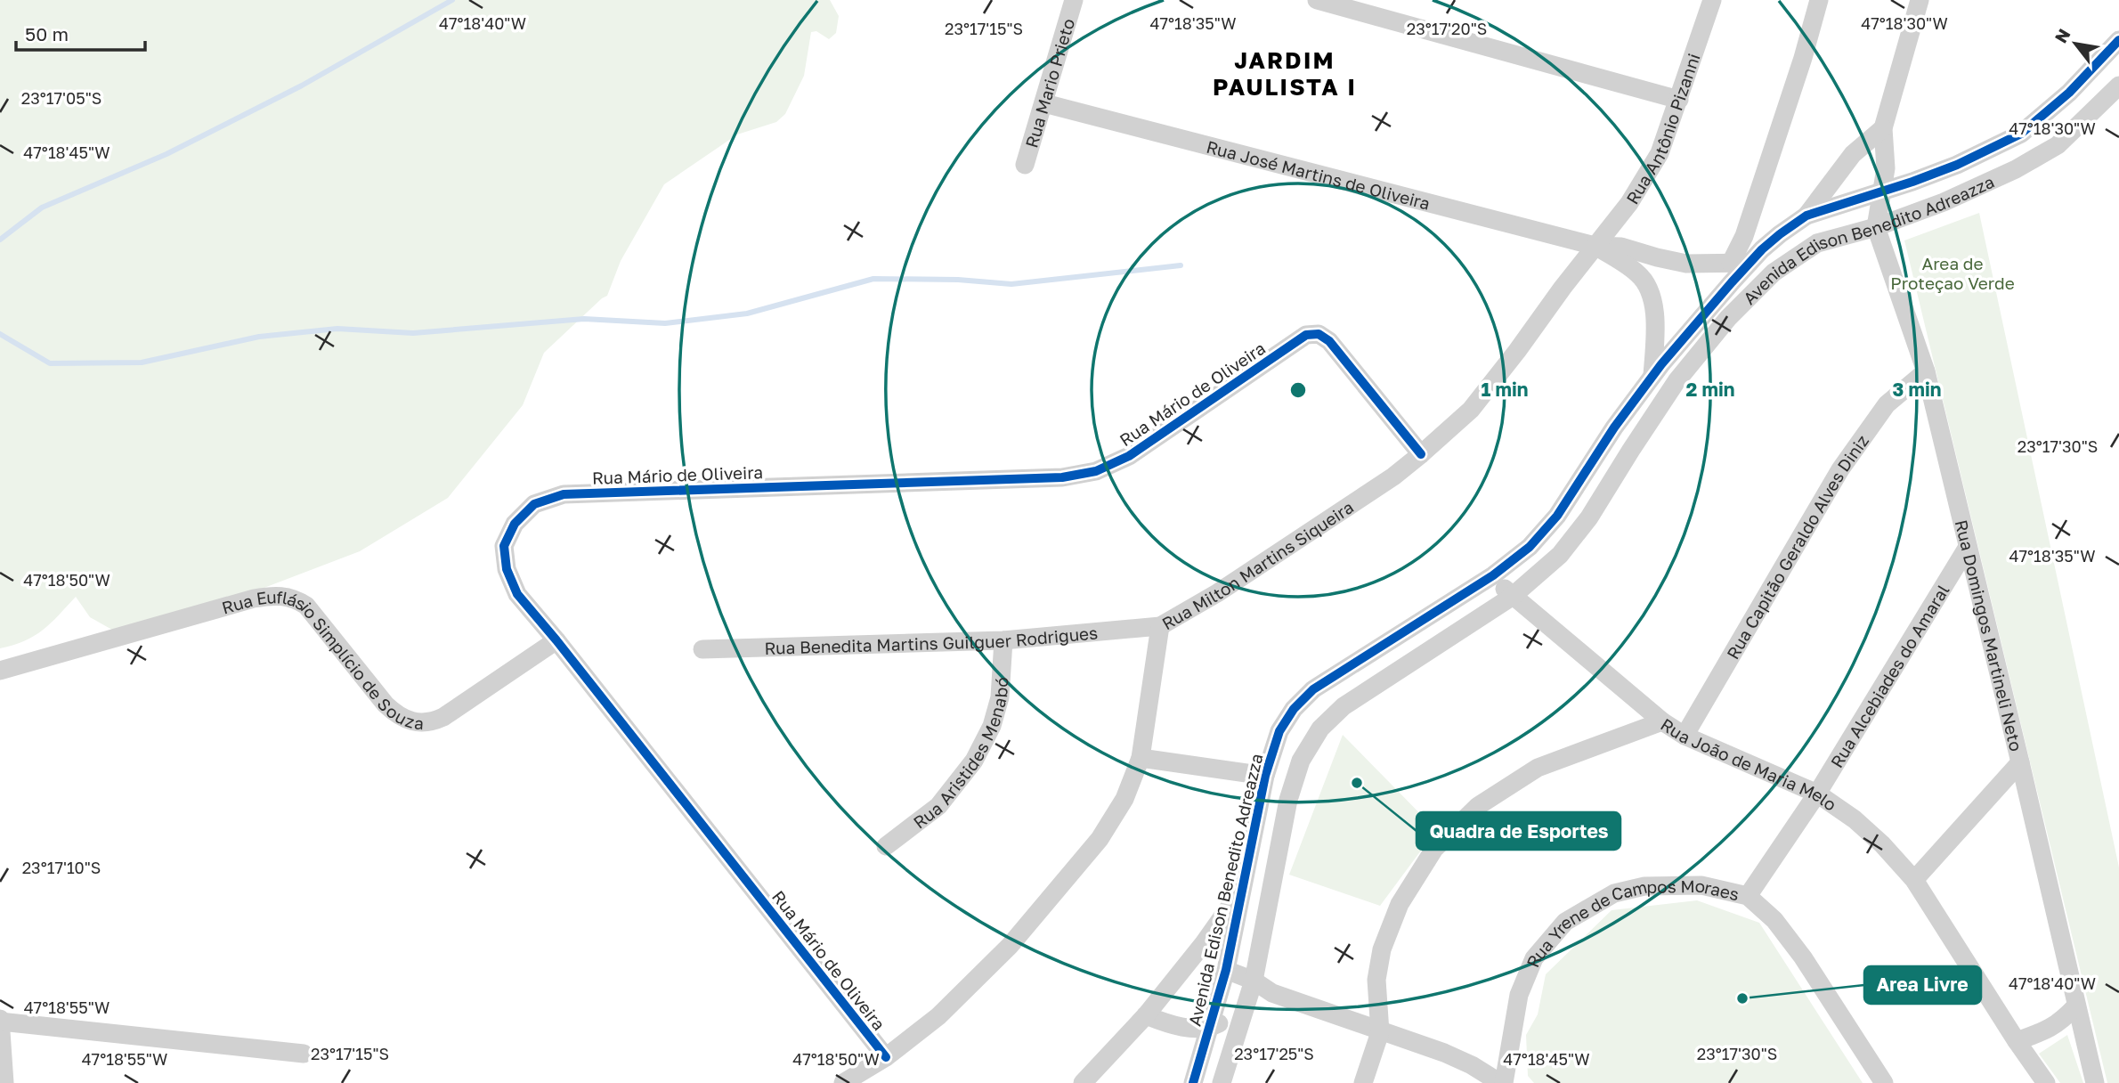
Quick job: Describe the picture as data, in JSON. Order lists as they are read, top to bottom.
{
  "streets": {
    "street": [
      "Rua Mario Prieto",
      "Rua Antônio Pizanni",
      "Rua José Martins de Oliveira",
      "Avenida Edison Benedito Adreazza",
      "Rua Mário de Oliveira",
      "Rua Capitão Geraldo Alves Diniz",
      "Rua Milton Martins Siqueira",
      "Rua Domingos Martineli Neto",
      "Rua Benedita Martins Guilguer Rodrigues",
      "Rua Euflásio Simplício de Souza",
      "Rua Alcebiades do Amaral",
      "Rua Aristides Menabó",
      "Rua João de Maria Melo",
      "Rua Yrene de Campos Moraes"
    ]
  },
  "crossings": [
    ["Rua Mario Prieto", "Rua José Martins de Oliveira"],
    ["Rua Antônio Pizanni", "Rua José Martins de Oliveira"],
    ["Rua Antônio Pizanni", "Rua Milton Martins Siqueira"],
    ["Rua José Martins de Oliveira", "Avenida Edison Benedito Adreazza"],
    ["Rua José Martins de Oliveira", "Rua Milton Martins Siqueira"],
    ["Avenida Edison Benedito Adreazza", "Rua Domingos Martineli Neto"],
    ["Rua Mário de Oliveira", "Rua Milton Martins Siqueira"],
    ["Rua Mário de Oliveira", "Rua Euflásio Simplício de Souza"],
    ["Rua Capitão Geraldo Alves Diniz", "Rua Domingos Martineli Neto"],
    ["Rua Capitão Geraldo Alves Diniz", "Rua João de Maria Melo"],
    ["Rua Milton Martins Siqueira", "Rua Benedita Martins Guilguer Rodrigues"],
    ["Rua Domingos Martineli Neto", "Rua Alcebiades do Amaral"],
    ["Rua Benedita Martins Guilguer Rodrigues", "Rua Aristides Menabó"],
    ["Rua Alcebiades do Amaral", "Rua João de Maria Melo"],
    ["Rua Alcebiades do Amaral", "Rua Yrene de Campos Moraes"]
  ],
  "districts": ["JARDIM PAULISTA I"],
  "parks": ["Area de Proteçao Verde"],
  "places": ["Quadra de Esportes", "Area Livre"],
  "scale_bar": "50 m",
  "north": "top left",
  "coordinates": [
    "47°18'40\"W",
    "47°18'35\"W",
    "47°18'30\"W",
    "23°17'15\"S",
    "23°17'20\"S",
    "23°17'05\"S",
    "47°18'45\"W",
    "23°17'30\"S",
    "47°18'50\"W",
    "23°17'10\"S",
    "47°18'55\"W",
    "23°17'25\"S"
  ],
  "rings": ["1 min", "2 min", "3 min"]
}
